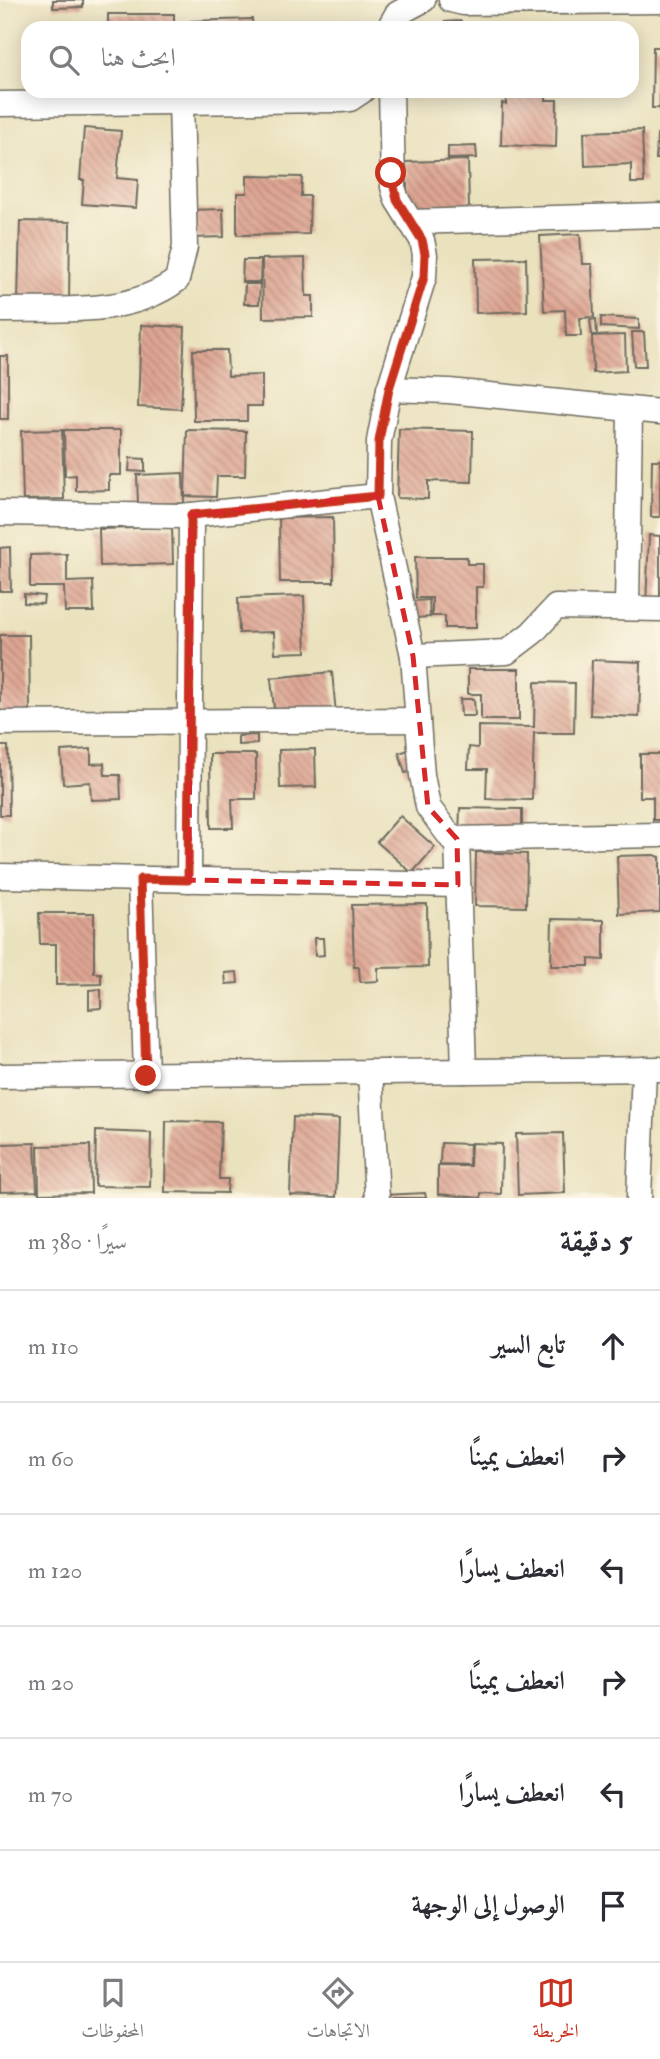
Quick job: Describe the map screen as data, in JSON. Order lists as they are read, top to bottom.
{
  "page": {
    "search": "ابحث هنا",
    "heading": ["5 دقيقة", "سيرًا · 380 m"],
    "list": [
      ["تابع السير", "110 m"],
      ["انعطف يمينًا", "60 m"],
      ["انعطف يسارًا", "120 m"],
      ["انعطف يمينًا", "20 m"],
      ["انعطف يسارًا", "70 m"],
      "الوصول إلى الوجهة"
    ],
    "nav": ["الخريطة", "الاتجاهات", "المحفوظات"]
  }
}
